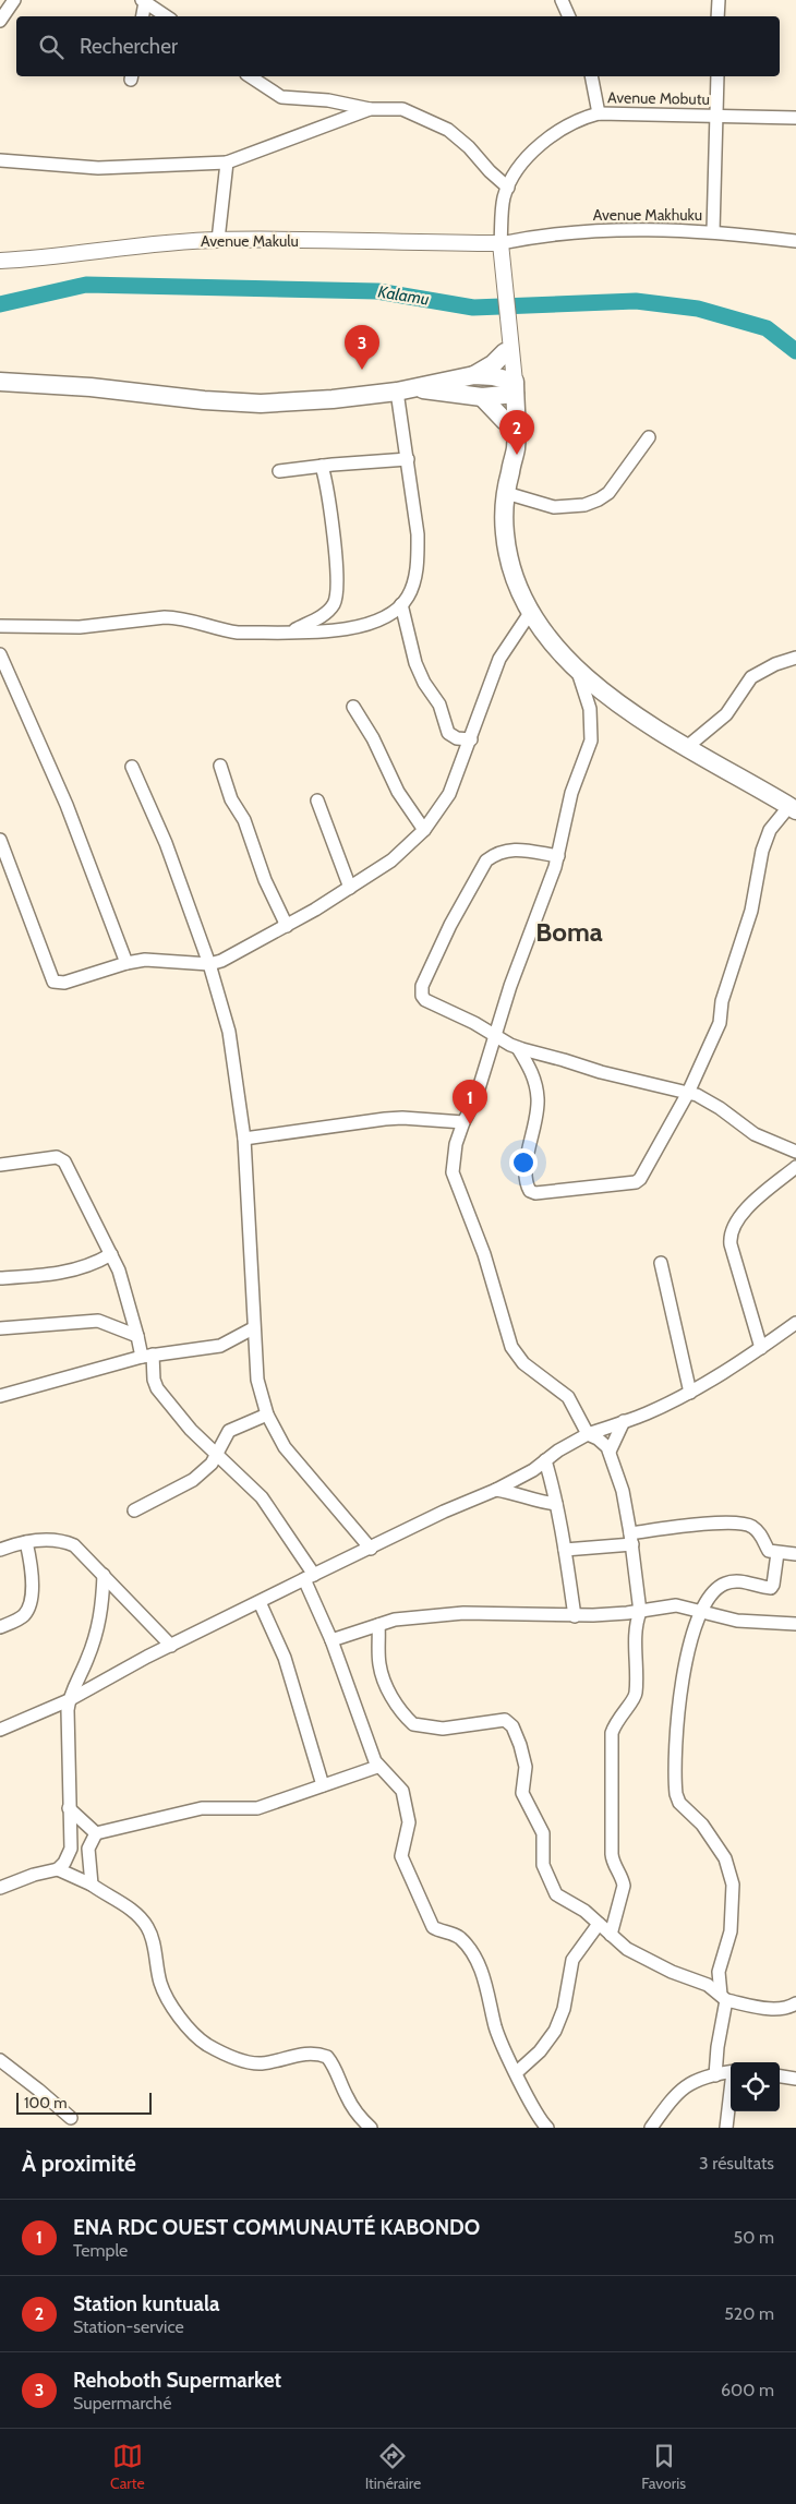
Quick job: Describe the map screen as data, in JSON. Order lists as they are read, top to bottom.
{
  "streets": {
    "main road": ["Avenue Makulu"],
    "street": ["Avenue Mobutu", "Avenue Makhuku"]
  },
  "crossings": [
    ["Avenue Mobutu", "Avenue Makhuku"],
    ["Avenue Mobutu", "Avenue Makulu"],
    ["Avenue Makhuku", "Avenue Makulu"]
  ],
  "districts": ["Boma"],
  "water": ["Kalamu"],
  "scale_bar": "100 m",
  "page": {
    "search": "Rechercher",
    "pins": ["3", "2", "1"],
    "scale": "100 m",
    "heading": ["À proximité", "3 résultats"],
    "list": [
      {
        "mark": "1",
        "name": "ENA RDC OUEST COMMUNAUTÉ KABONDO",
        "note": "Temple",
        "value": "50 m"
      },
      {
        "mark": "2",
        "name": "Station kuntuala",
        "note": "Station-service",
        "value": "520 m"
      },
      {
        "mark": "3",
        "name": "Rehoboth Supermarket",
        "note": "Supermarché",
        "value": "600 m"
      }
    ],
    "nav": ["Carte", "Itinéraire", "Favoris"]
  }
}
